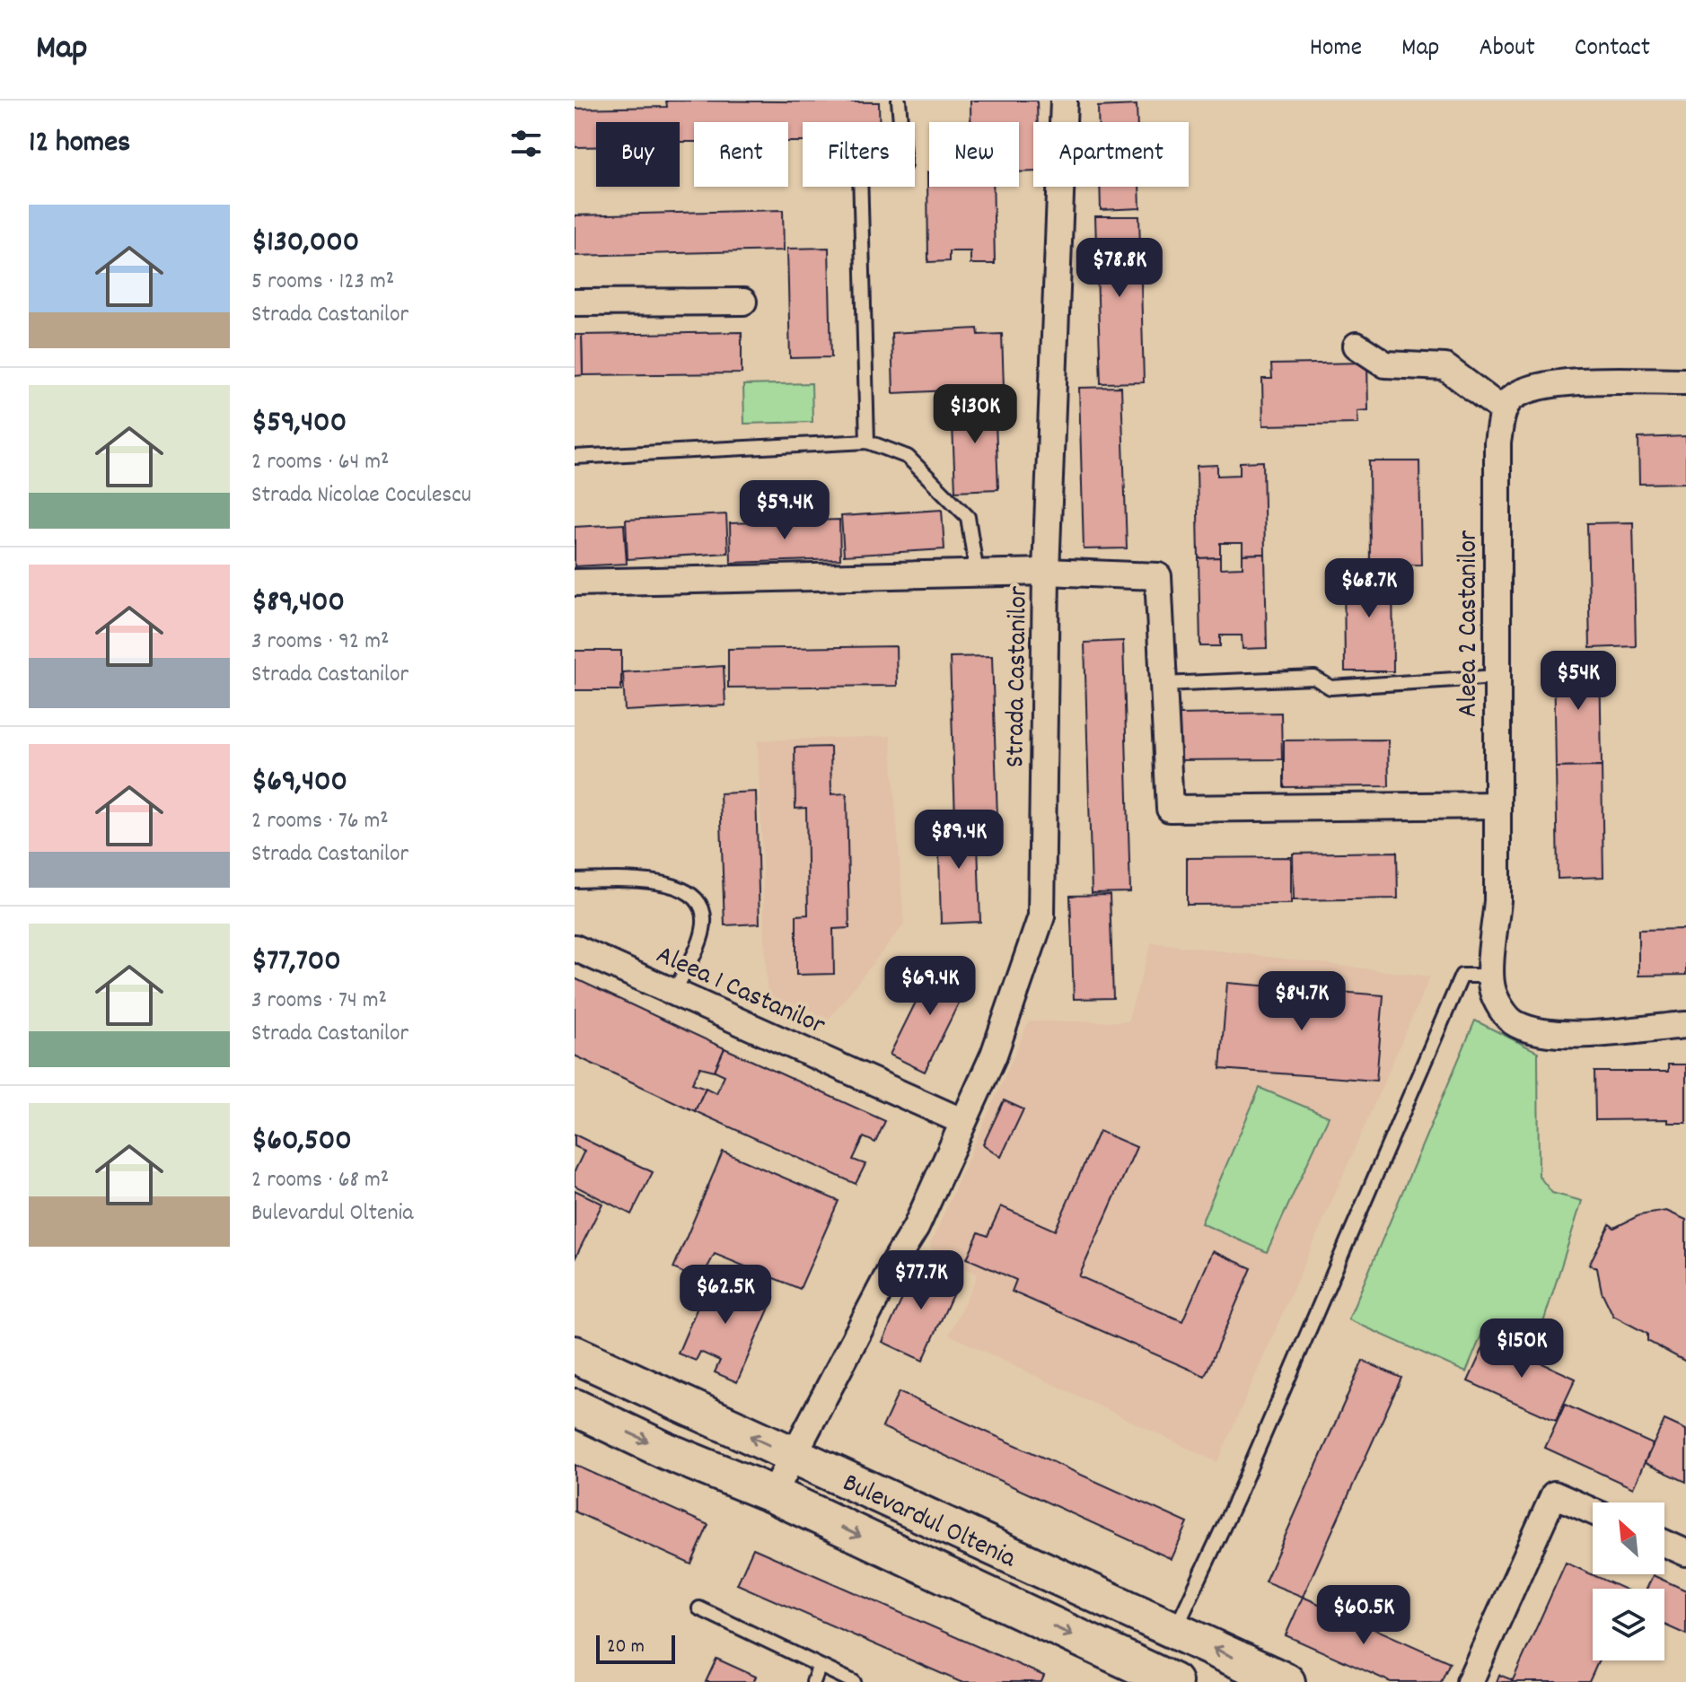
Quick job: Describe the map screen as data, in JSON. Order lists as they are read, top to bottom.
{
  "streets": {
    "street": [
      "Aleea 2 Castanilor",
      "Strada Castanilor",
      "Aleea 1 Castanilor",
      "Bulevardul Oltenia"
    ]
  },
  "crossings": [
    ["Strada Castanilor", "Aleea 1 Castanilor"],
    ["Strada Castanilor", "Bulevardul Oltenia"]
  ],
  "scale_bar": "20 m",
  "north": "top left",
  "page": {
    "header": "Map",
    "nav": [
      "Home",
      "Map",
      "About",
      "Contact"
    ],
    "heading": "12 homes",
    "chip": [
      "Buy",
      "Rent",
      "Filters",
      "New",
      "Apartment"
    ],
    "list": [
      {
        "name": "$130,000",
        "note": "5 rooms · 123 m² · Strada Castanilor"
      },
      {
        "name": "$59,400",
        "note": "2 rooms · 64 m² · Strada Nicolae Coculescu"
      },
      {
        "name": "$89,400",
        "note": "3 rooms · 92 m² · Strada Castanilor"
      },
      {
        "name": "$69,400",
        "note": "2 rooms · 76 m² · Strada Castanilor"
      },
      {
        "name": "$77,700",
        "note": "3 rooms · 74 m² · Strada Castanilor"
      },
      {
        "name": "$60,500",
        "note": "2 rooms · 68 m² · Bulevardul Oltenia"
      }
    ],
    "price": [
      "$78.8K",
      "$130K",
      "$59.4K",
      "$68.7K",
      "$54K",
      "$89.4K",
      "$69.4K",
      "$84.7K",
      "$77.7K",
      "$62.5K",
      "$150K",
      "$60.5K"
    ],
    "scale": "20 m"
  }
}
